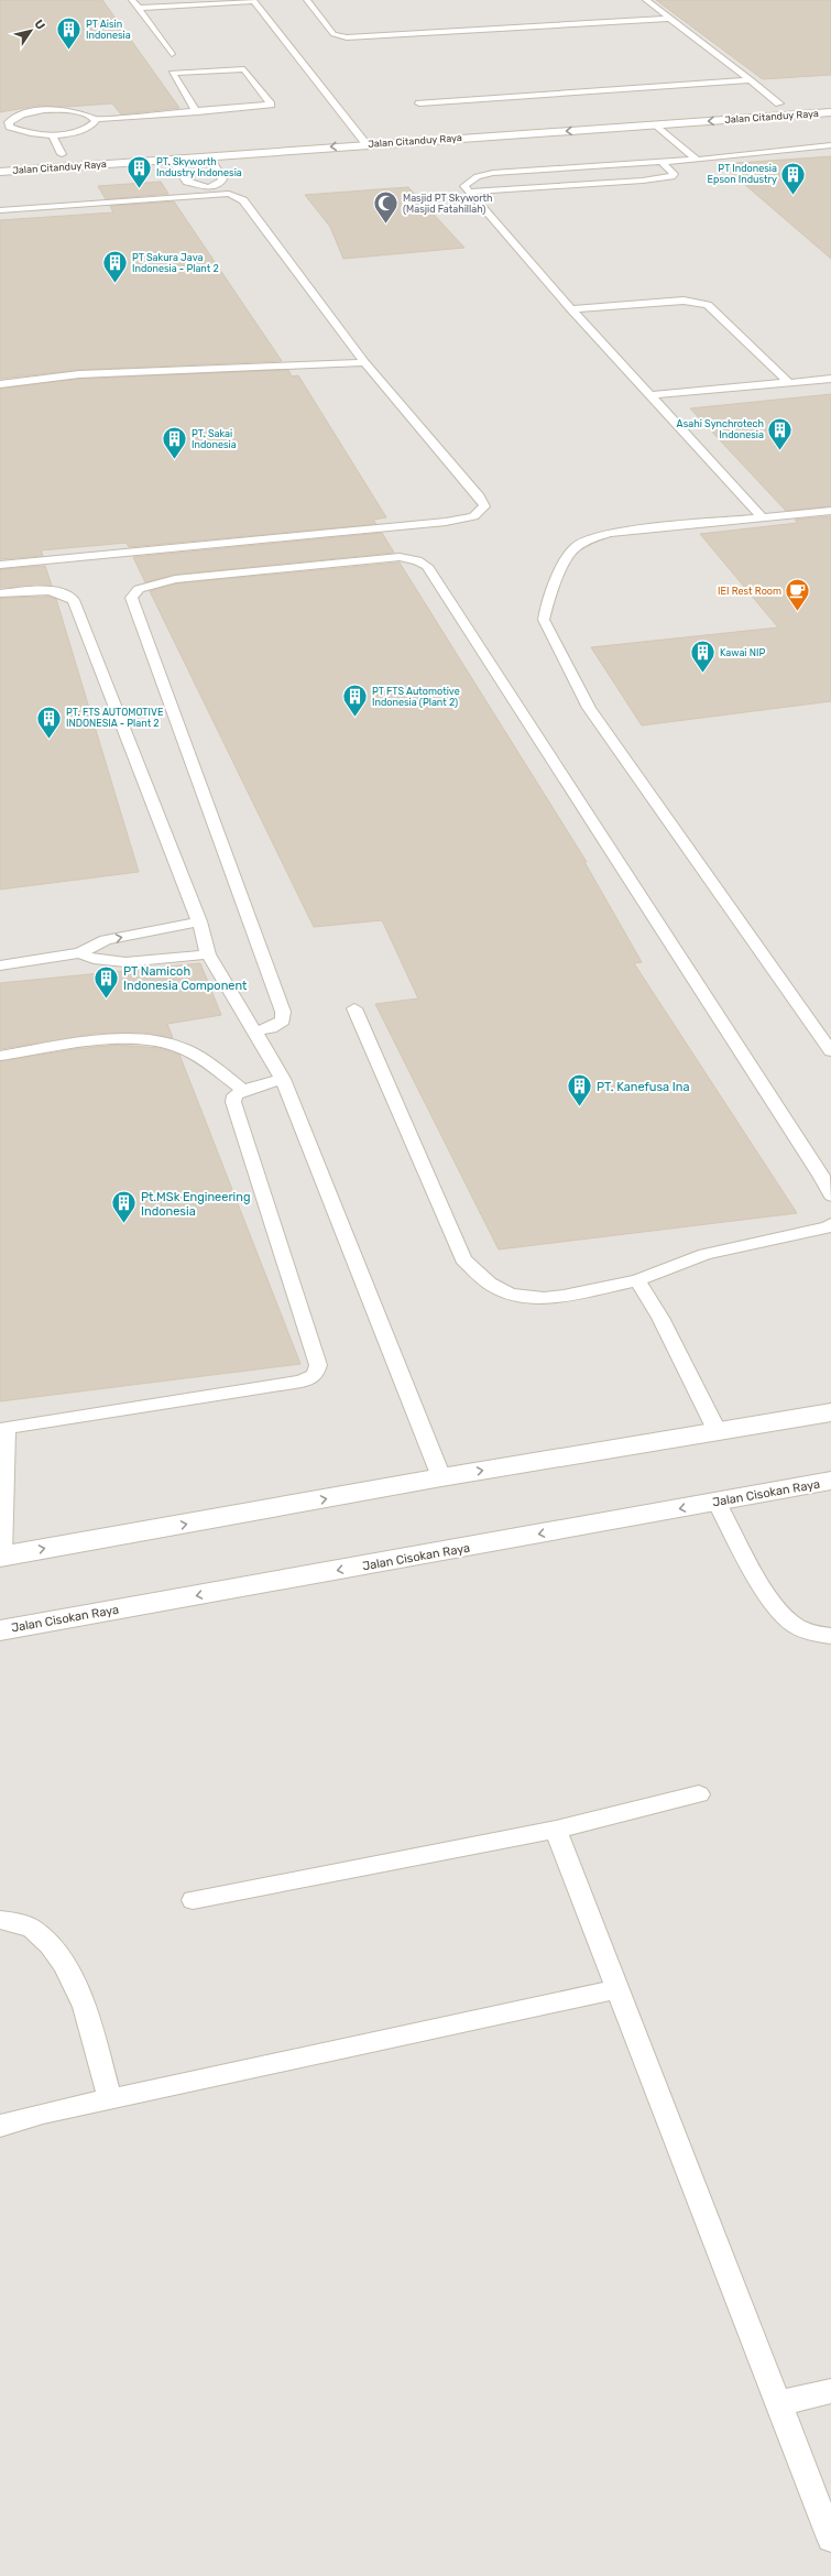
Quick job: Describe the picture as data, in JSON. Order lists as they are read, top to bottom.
{
  "streets": {
    "street": ["Jalan Citanduy Raya", "Jalan Cisokan Raya"]
  },
  "one_way": ["Jalan Citanduy Raya"],
  "places": {
    "building": [
      "PT Aisin Indonesia",
      "PT. Skyworth Industry Indonesia",
      "PT Indonesia Epson Industry",
      "PT Sakura Java Indonesia - Plant 2",
      "Asahi Synchrotech Indonesia",
      "PT. Sakai Indonesia",
      "Kawai NIP",
      "PT FTS Automotive Indonesia (Plant 2)",
      "PT. FTS AUTOMOTIVE INDONESIA - Plant 2",
      "PT Namicoh Indonesia Component",
      "PT. Kanefusa Ina",
      "Pt.MSk Engineering Indonesia"
    ],
    "mosque": ["Masjid PT Skyworth (Masjid Fatahillah)"],
    "cafe": ["IEI Rest Room"]
  },
  "north": "top right"
}
